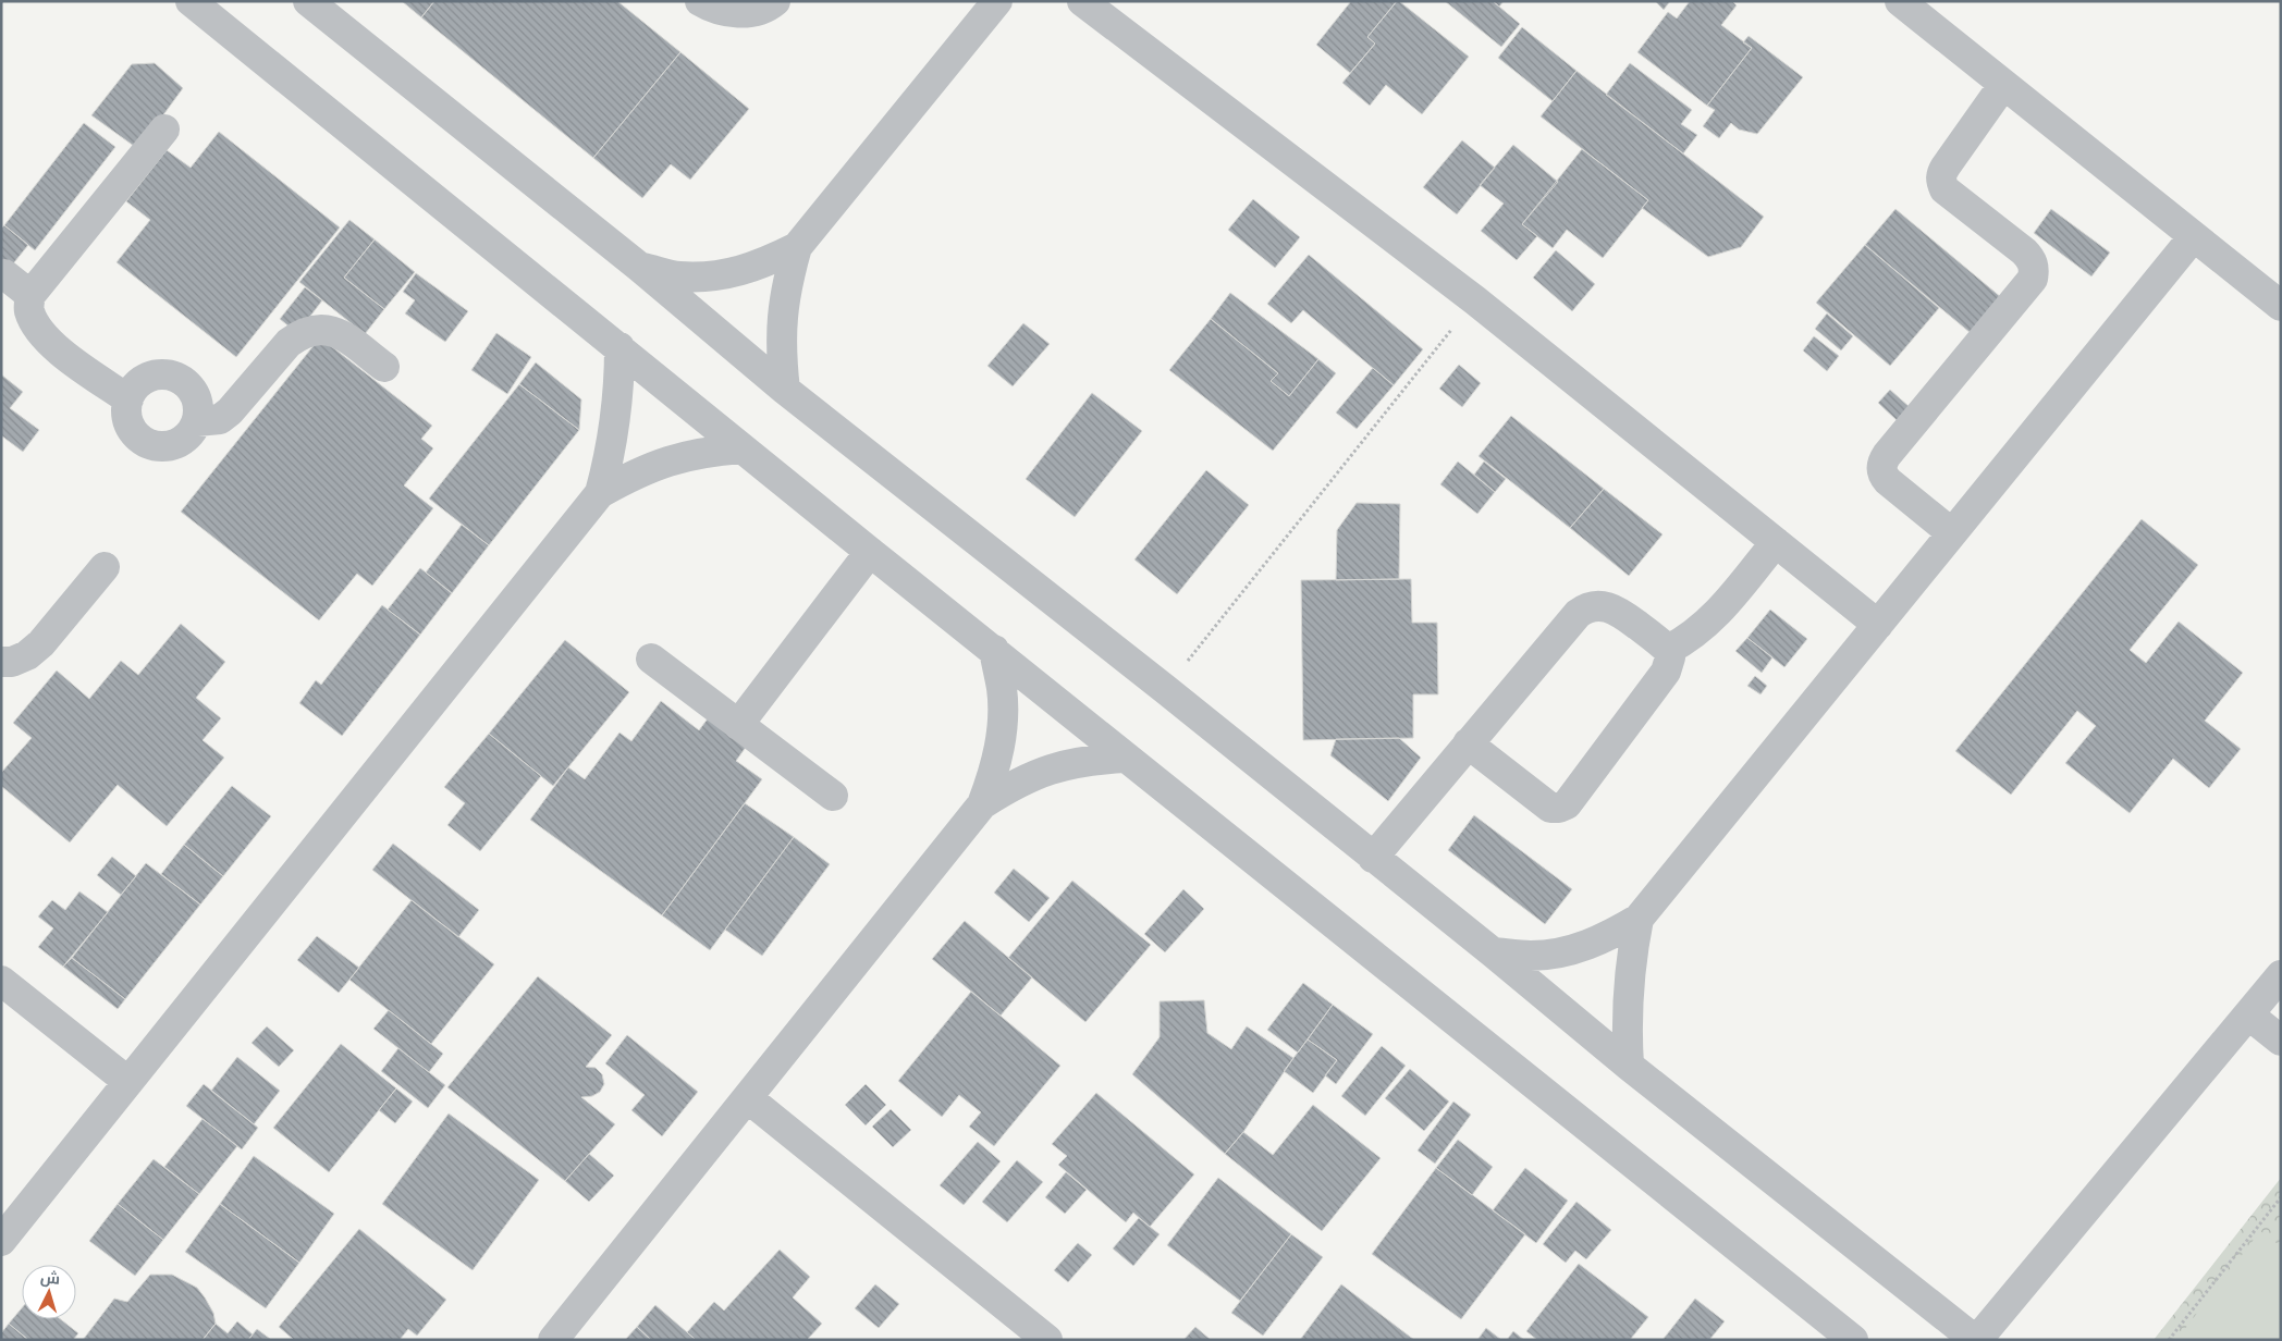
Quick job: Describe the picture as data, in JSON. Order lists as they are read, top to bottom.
{
  "north": "top"
}
